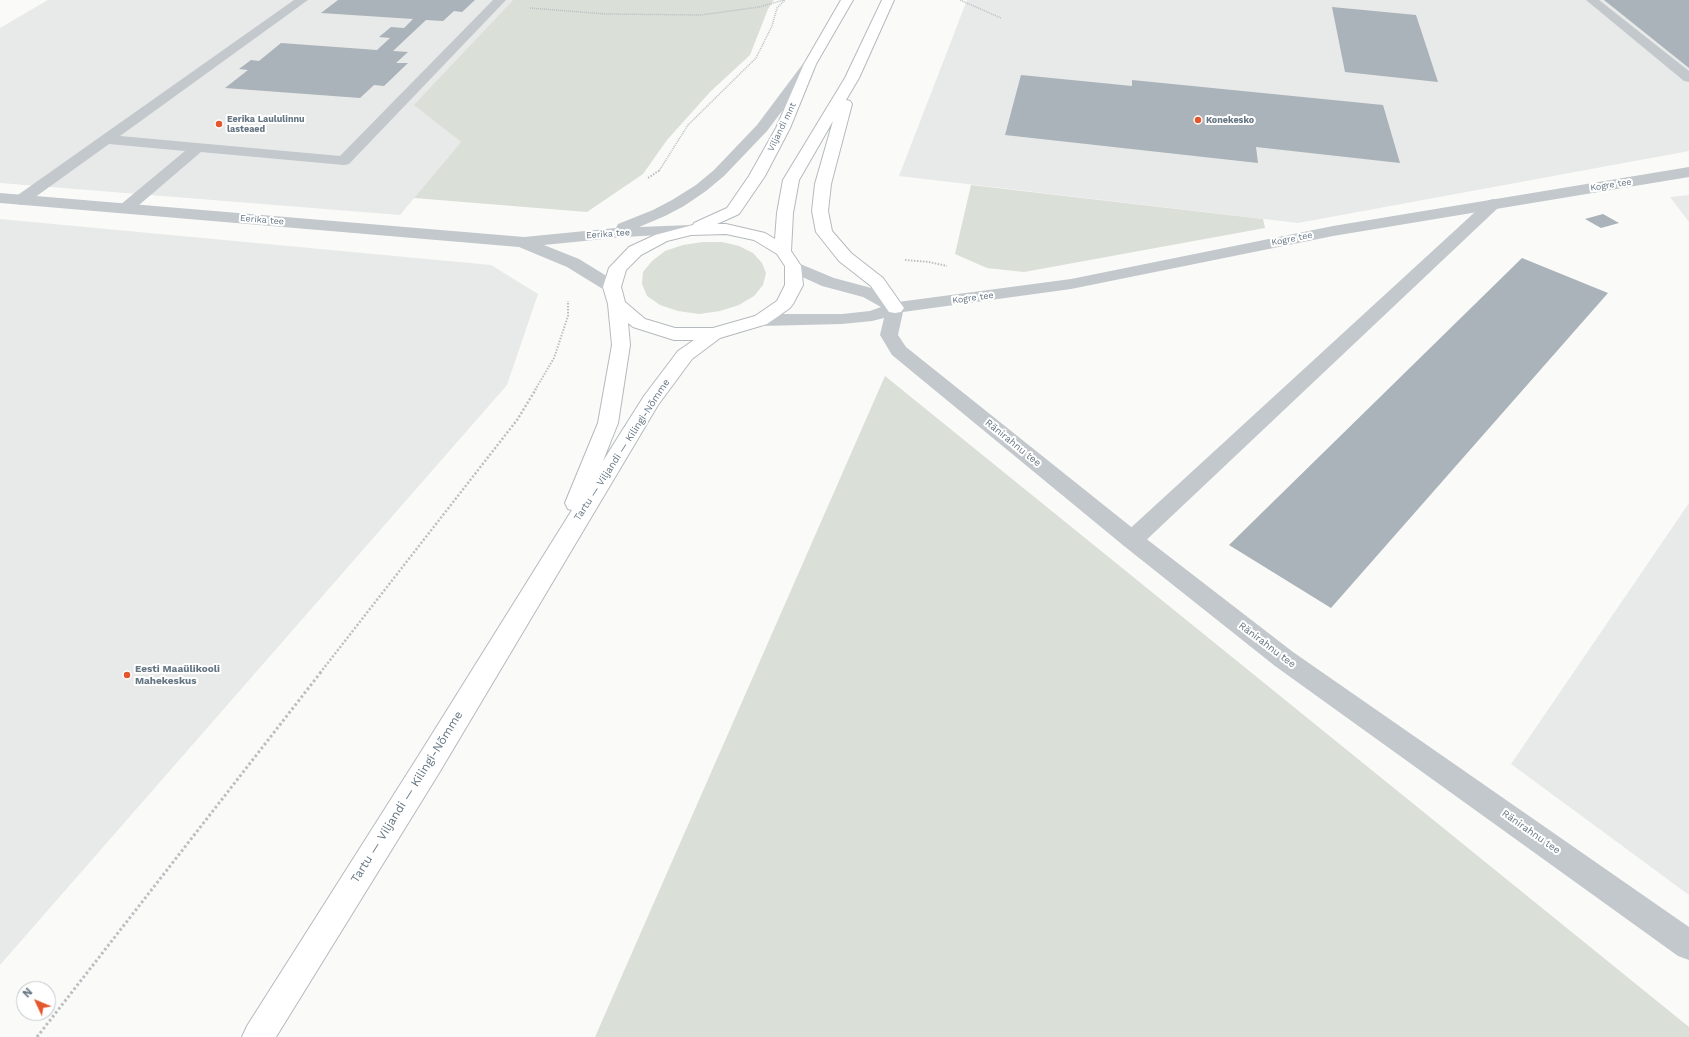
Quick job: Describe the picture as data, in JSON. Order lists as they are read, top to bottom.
{
  "streets": {
    "main road": ["Viljandi mnt", "Tartu — Viljandi — Kilingi-Nõmme"],
    "street": ["Kogre tee", "Eerika tee", "Ränirahnu tee"]
  },
  "crossings": [
    ["Viljandi mnt", "Eerika tee"],
    ["Kogre tee", "Ränirahnu tee"],
    ["Eerika tee", "Tartu — Viljandi — Kilingi-Nõmme"]
  ],
  "places": ["Konekesko", "Eerika Laululinnu lasteaed", "Eesti Maaülikooli Mahekeskus"],
  "north": "top left"
}
